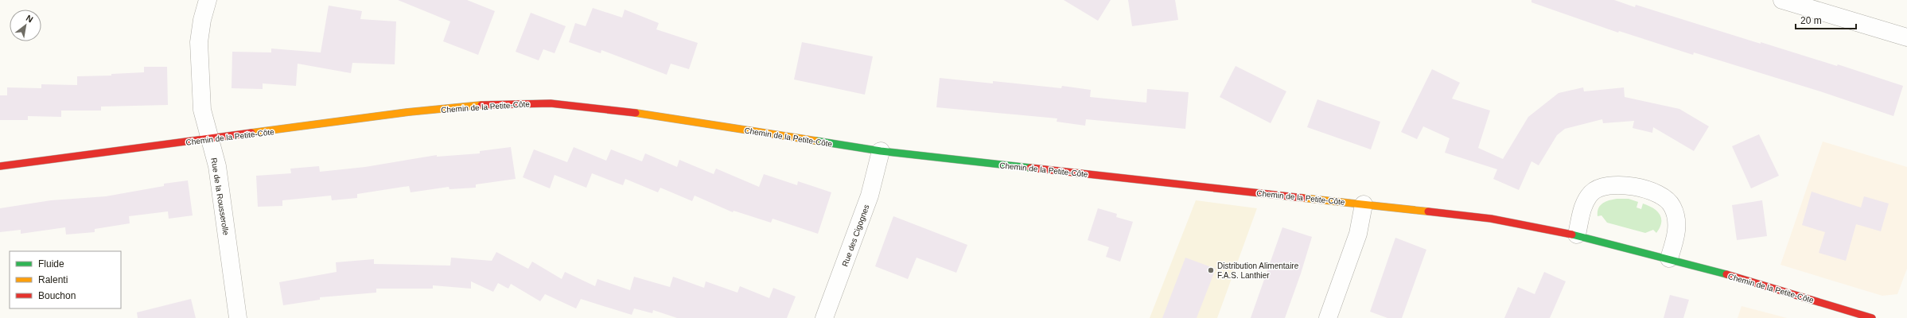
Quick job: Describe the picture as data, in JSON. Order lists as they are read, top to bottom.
{
  "streets": {
    "street": ["Chemin de la Petite-Côte", "Rue de la Rousserolle", "Rue des Cigognes"]
  },
  "crossings": [
    ["Chemin de la Petite-Côte", "Rue de la Rousserolle"],
    ["Chemin de la Petite-Côte", "Rue des Cigognes"]
  ],
  "places": ["Distribution Alimentaire F.A.S. Lanthier"],
  "legend": ["Fluide", "Ralenti", "Bouchon"],
  "scale_bar": "20 m",
  "north": "top right"
}
